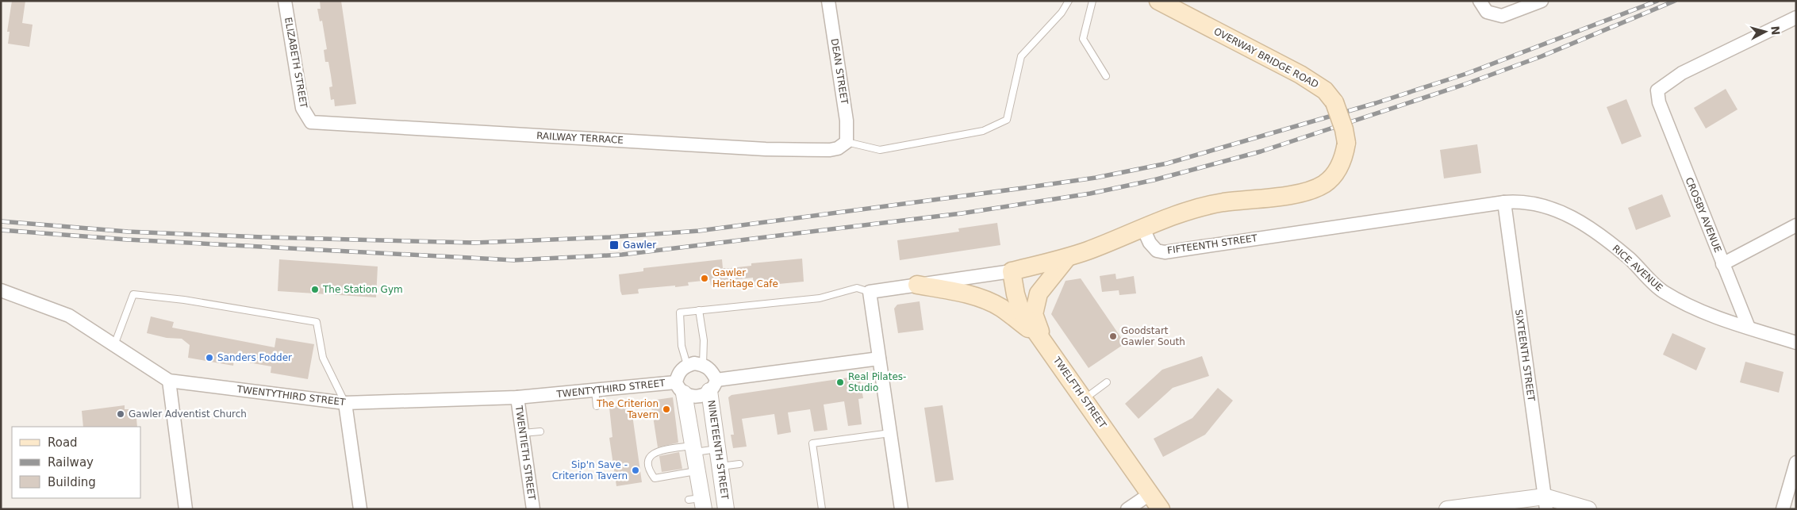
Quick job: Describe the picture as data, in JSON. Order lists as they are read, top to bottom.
{
  "streets": {
    "main road": ["OVERWAY BRIDGE ROAD", "TWELFTH STREET"],
    "street": [
      "ELIZABETH STREET",
      "DEAN STREET",
      "RAILWAY TERRACE",
      "CROSBY AVENUE",
      "FIFTEENTH STREET",
      "RICE AVENUE",
      "SIXTEENTH STREET",
      "TWENTYTHIRD STREET",
      "NINETEENTH STREET",
      "TWENTIETH STREET"
    ]
  },
  "crossings": [
    ["OVERWAY BRIDGE ROAD", "FIFTEENTH STREET"],
    ["ELIZABETH STREET", "RAILWAY TERRACE"],
    ["DEAN STREET", "RAILWAY TERRACE"],
    ["CROSBY AVENUE", "RICE AVENUE"],
    ["FIFTEENTH STREET", "RICE AVENUE"],
    ["FIFTEENTH STREET", "SIXTEENTH STREET"],
    ["RICE AVENUE", "SIXTEENTH STREET"],
    ["TWENTYTHIRD STREET", "NINETEENTH STREET"],
    ["TWENTYTHIRD STREET", "TWENTIETH STREET"]
  ],
  "places": {
    "transit": ["Gawler"],
    "other": [
      "Gawler Heritage Cafe",
      "The Station Gym",
      "Goodstart Gawler South",
      "Sanders Fodder",
      "Real Pilates- Studio",
      "The Criterion Tavern",
      "Gawler Adventist Church",
      "Sip'n Save - Criterion Tavern"
    ]
  },
  "legend": ["Road", "Railway", "Building"],
  "north": "right"
}
